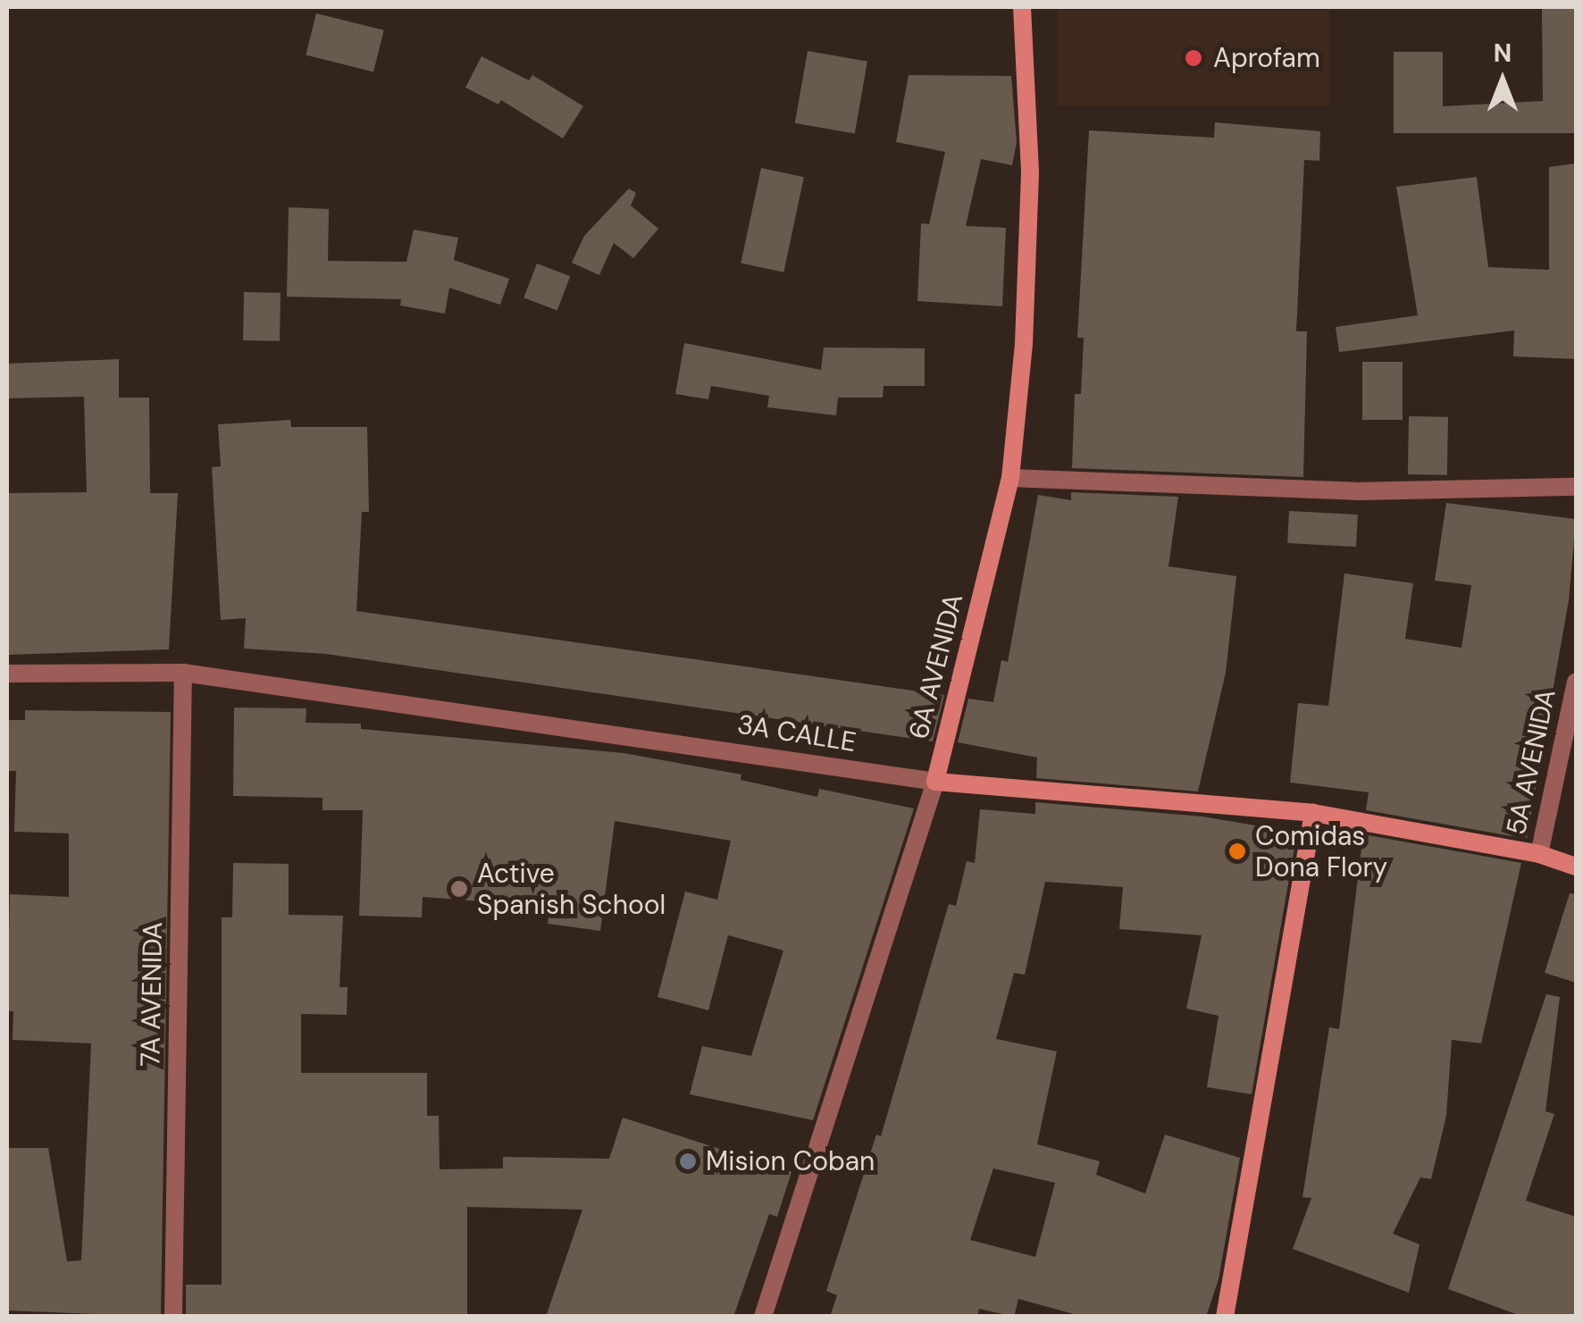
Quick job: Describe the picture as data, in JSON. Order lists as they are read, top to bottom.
{
  "streets": {
    "street": [
      "6A AVENIDA",
      "3A CALLE",
      "5A AVENIDA",
      "7A AVENIDA"
    ]
  },
  "crossings": [
    ["6A AVENIDA", "3A CALLE"],
    ["3A CALLE", "5A AVENIDA"],
    ["3A CALLE", "7A AVENIDA"]
  ],
  "places": [
    "Aprofam",
    "Comidas Dona Flory",
    "Active Spanish School",
    "Mision Coban"
  ],
  "north": "top"
}
